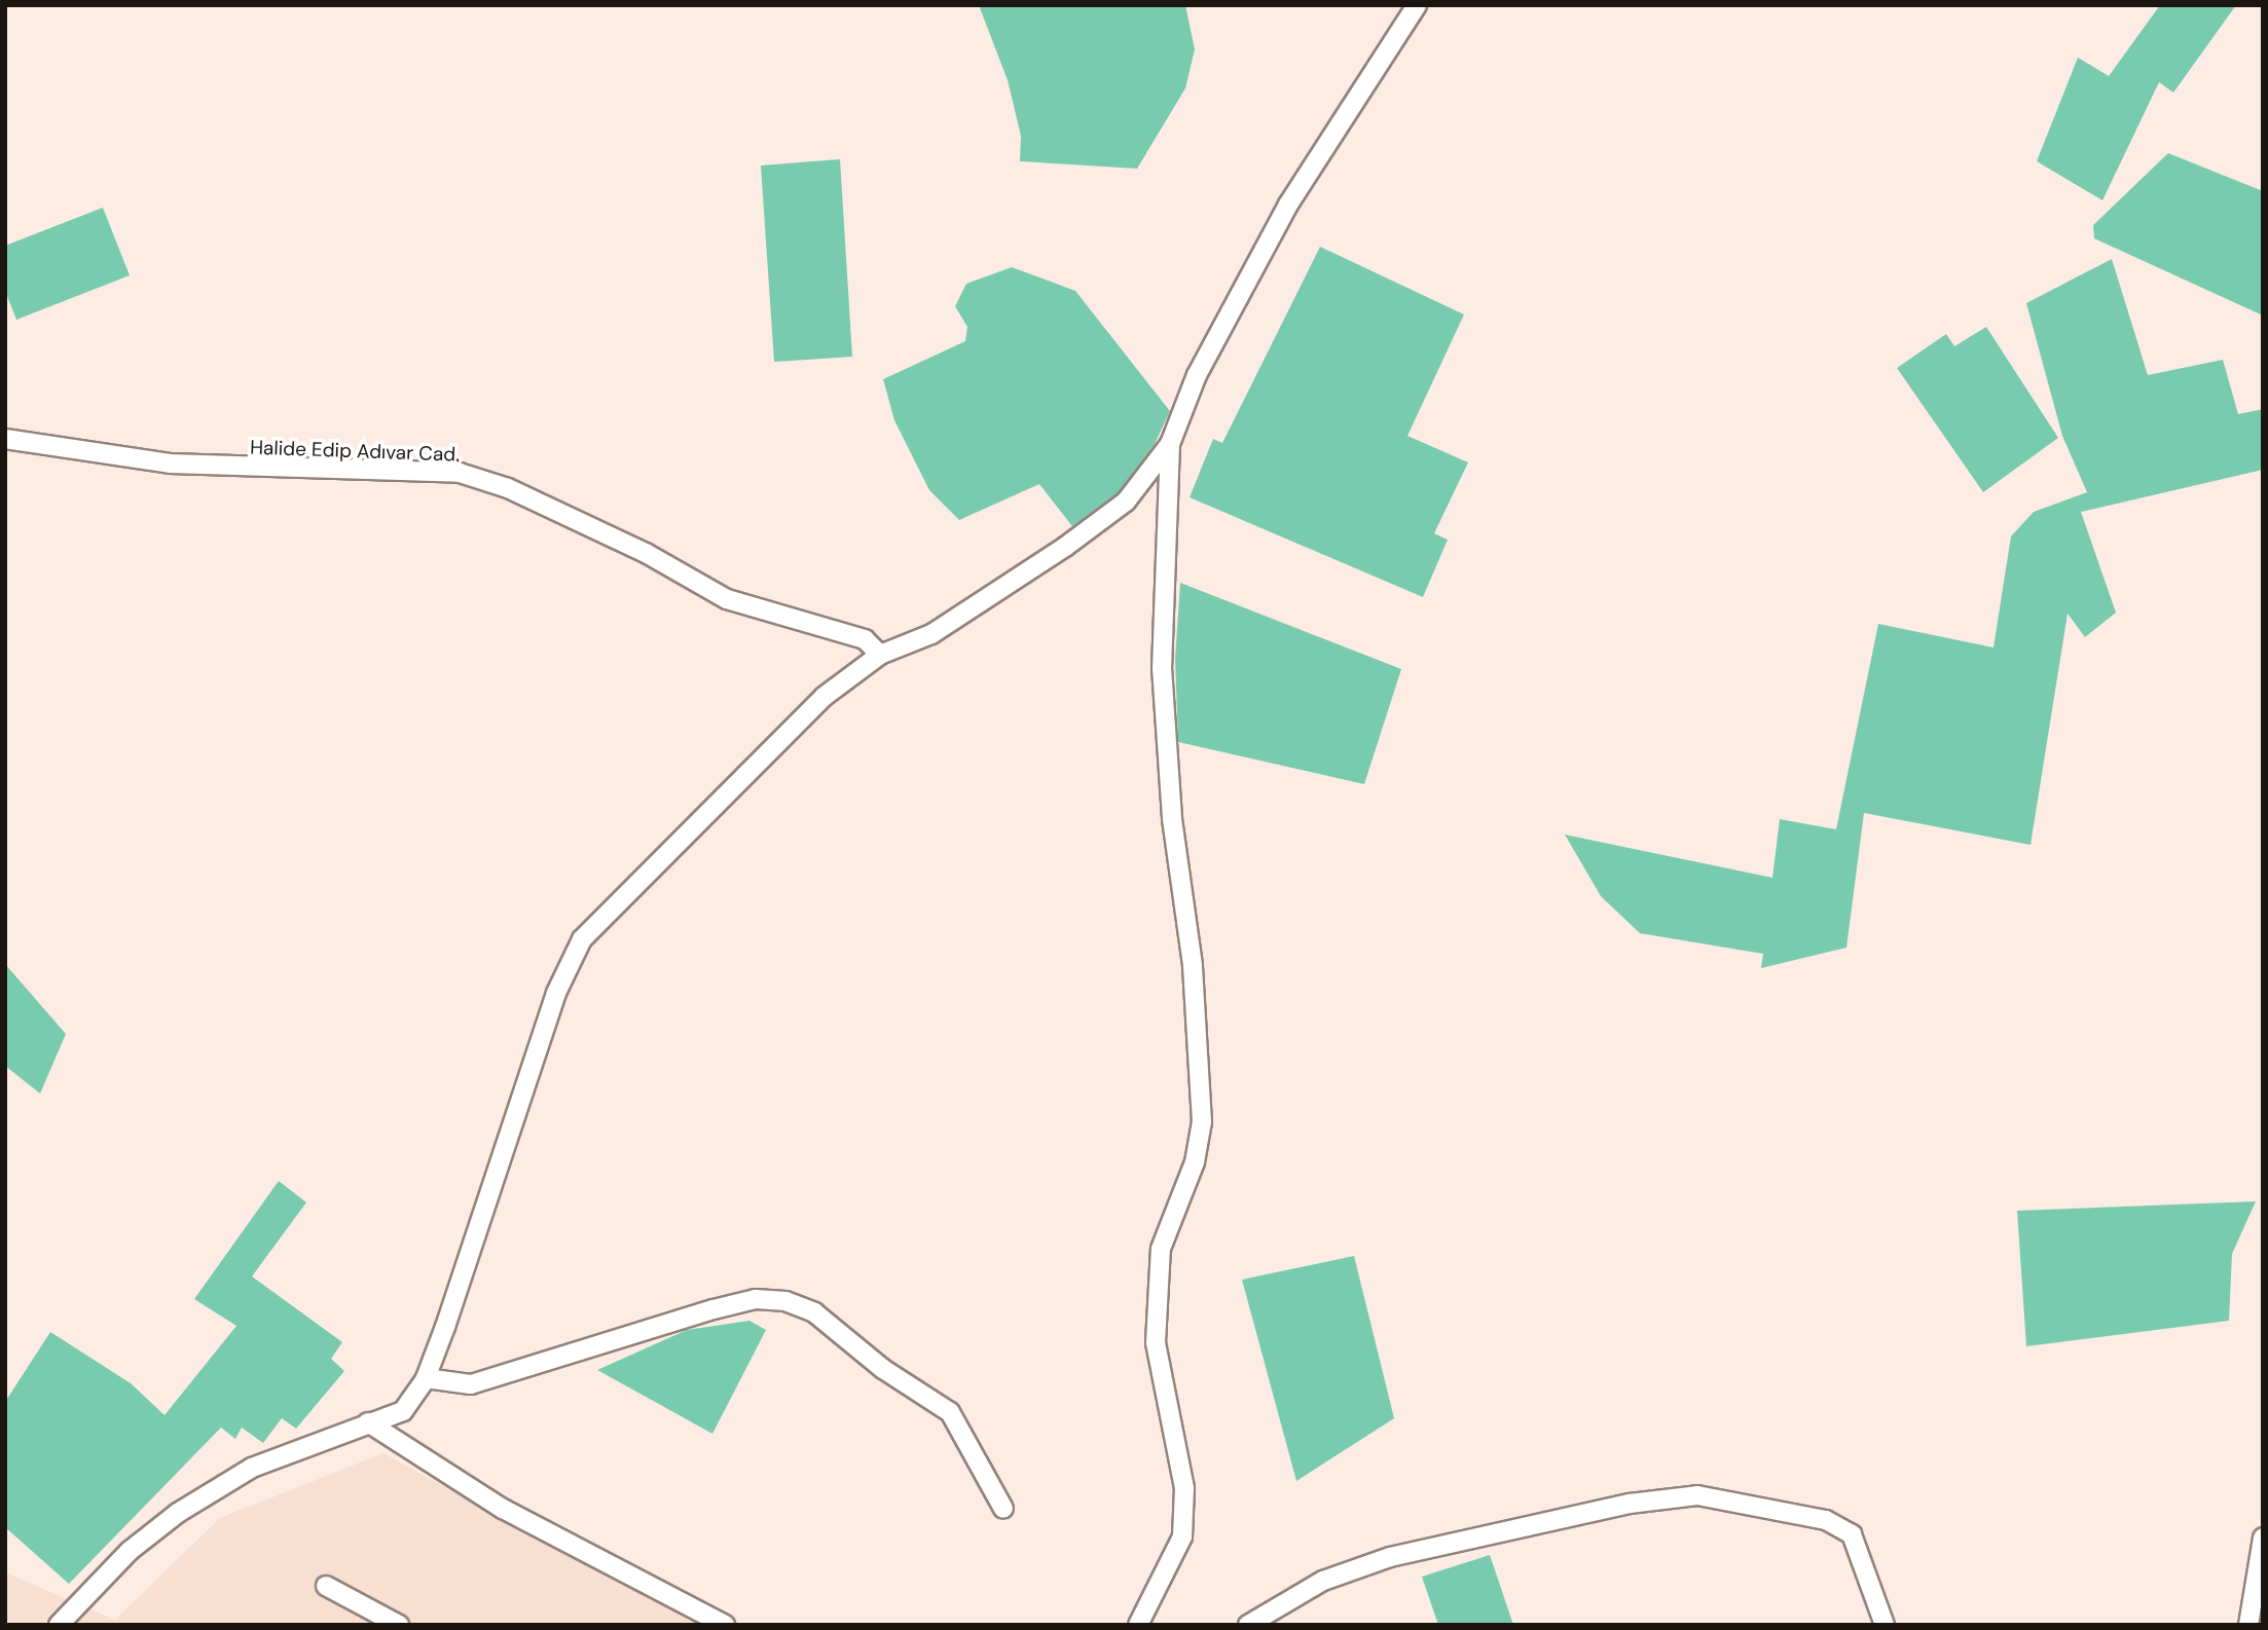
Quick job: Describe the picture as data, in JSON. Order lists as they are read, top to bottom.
{
  "streets": {
    "street": ["Halide Edip Adıvar Cad."]
  }
}
